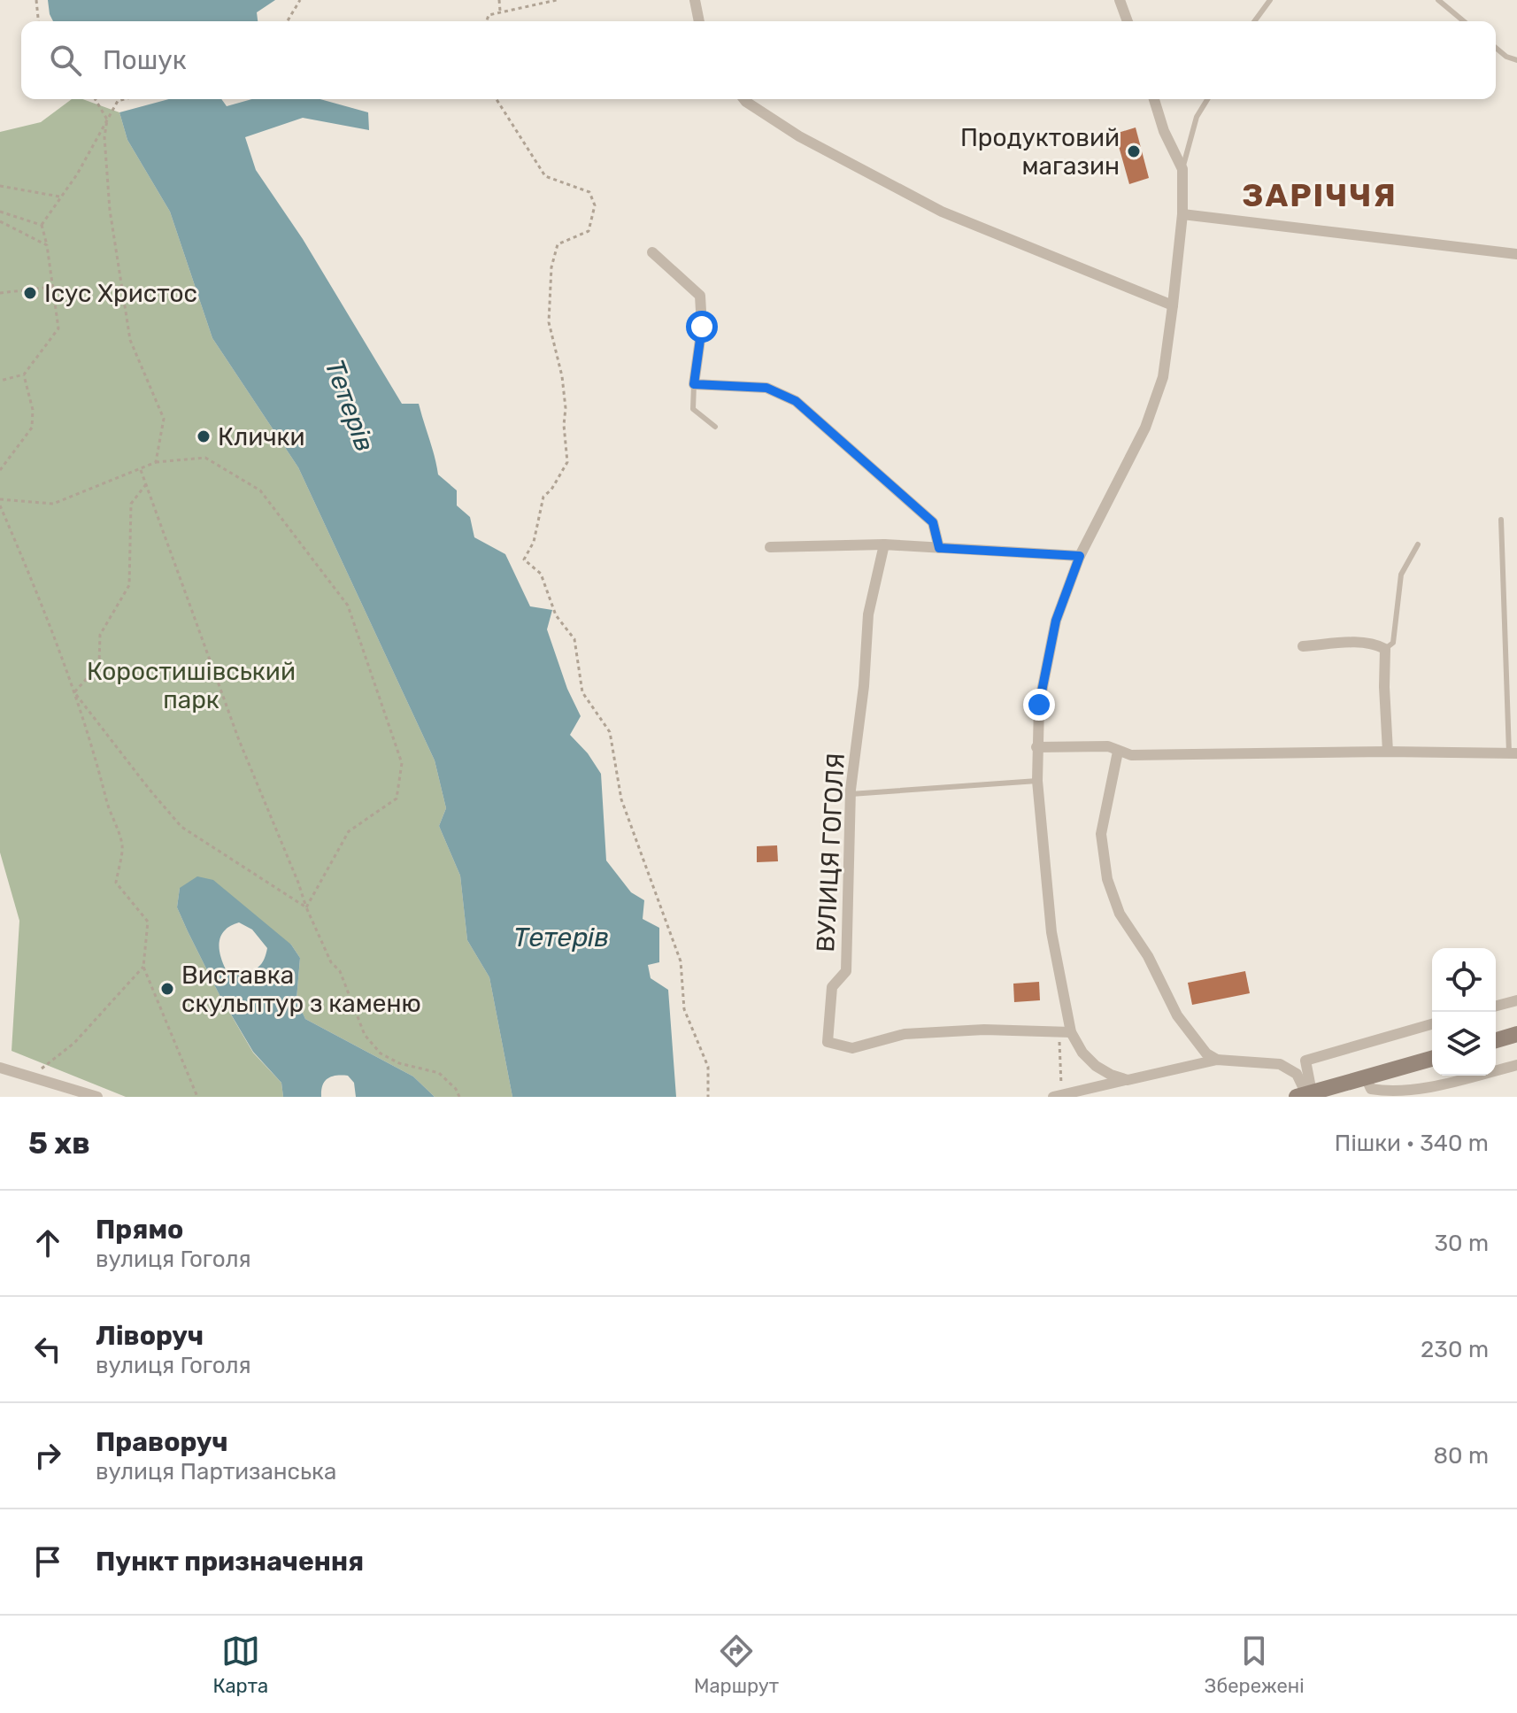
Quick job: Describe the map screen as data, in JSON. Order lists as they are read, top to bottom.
{
  "streets": {
    "street": ["ВУЛИЦЯ ГОГОЛЯ"]
  },
  "districts": ["ЗАРІЧЧЯ"],
  "water": ["Тетерів"],
  "parks": ["Коростишівський парк"],
  "places": [
    "Продуктовий магазин",
    "Ісус Христос",
    "Клички",
    "Виставка скульптур з каменю"
  ],
  "page": {
    "search": "Пошук",
    "heading": ["5 хв", "Пішки · 340 m"],
    "list": [
      ["Прямо", "вулиця Гоголя", "30 m"],
      ["Ліворуч", "вулиця Гоголя", "230 m"],
      ["Праворуч", "вулиця Партизанська", "80 m"],
      "Пункт призначення"
    ],
    "nav": ["Карта", "Маршрут", "Збережені"]
  }
}
